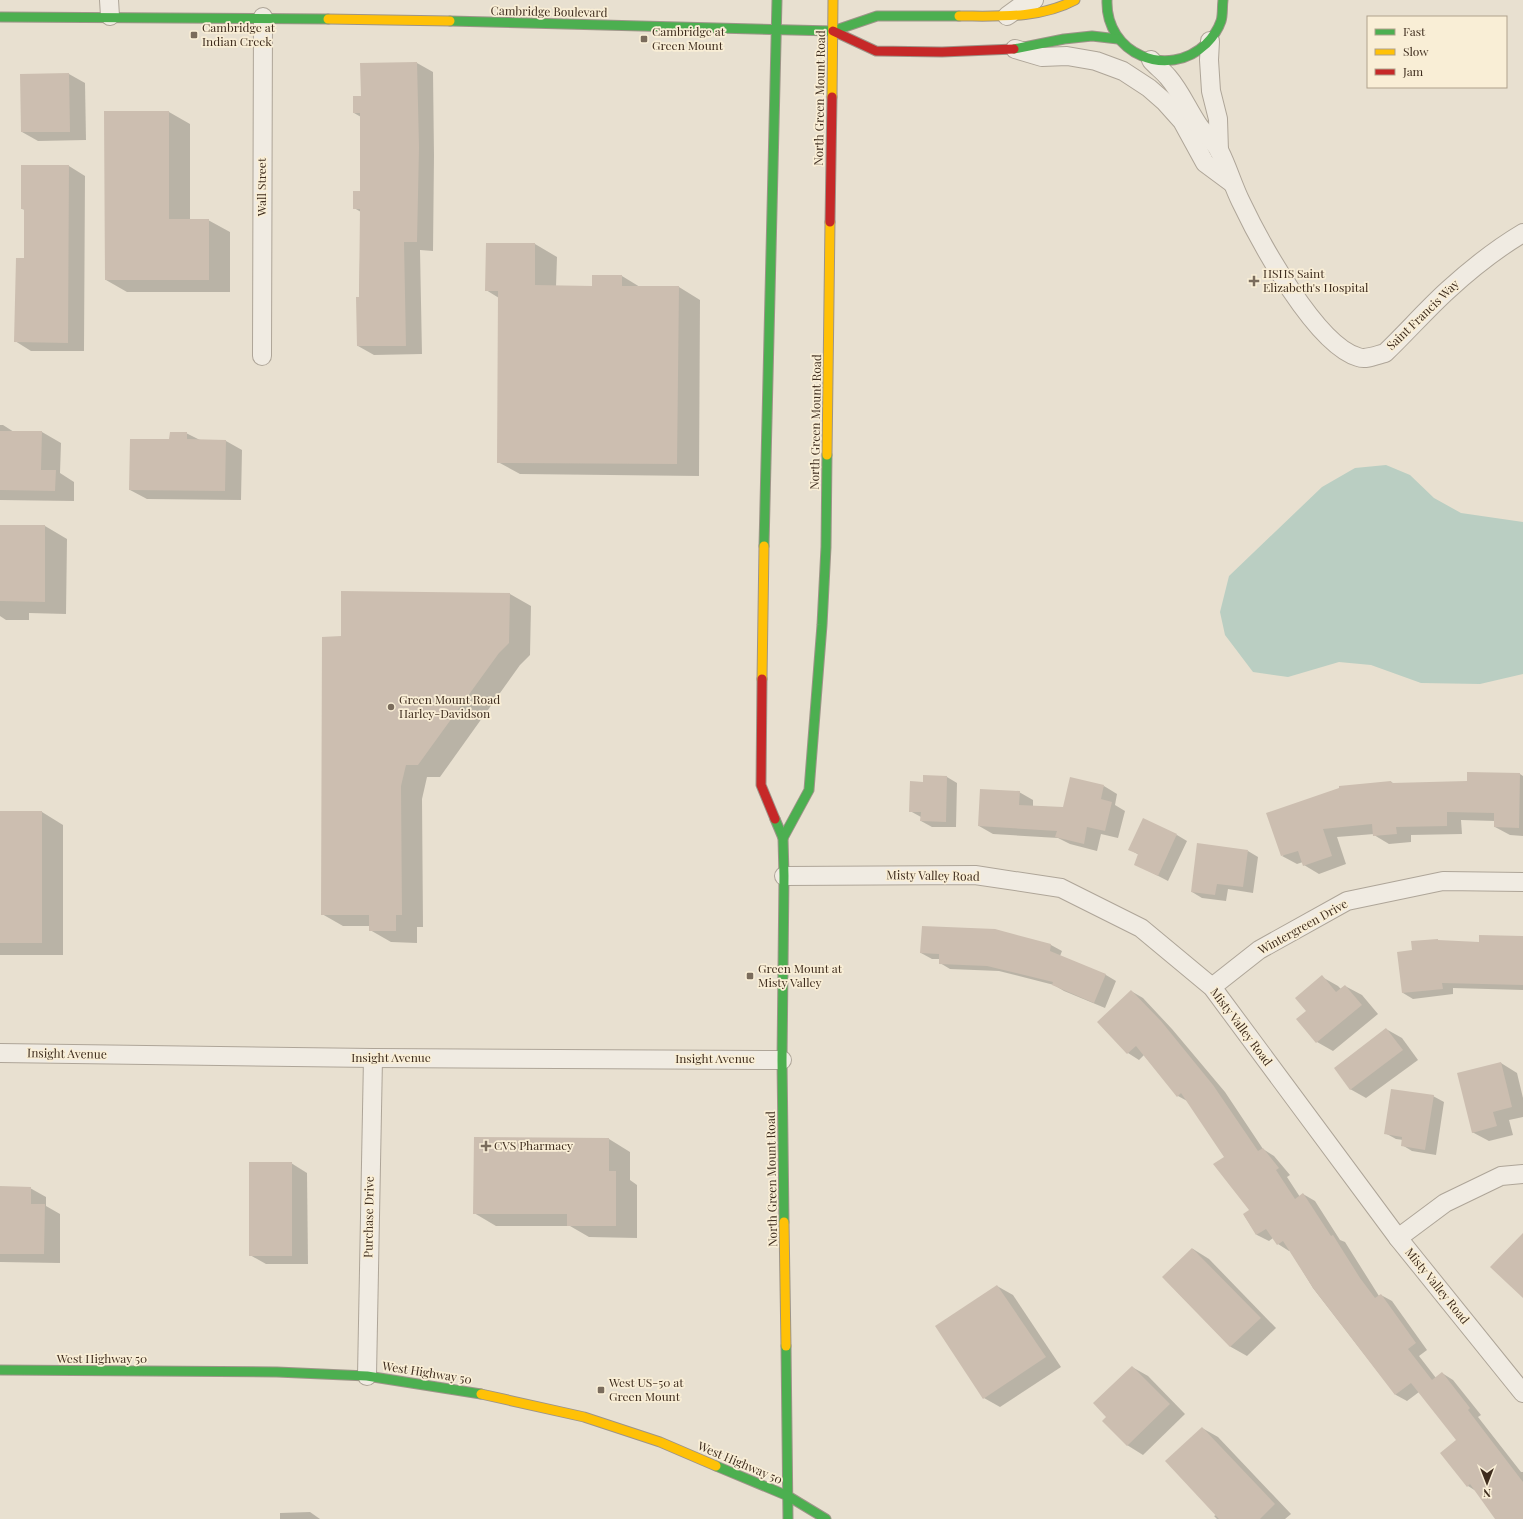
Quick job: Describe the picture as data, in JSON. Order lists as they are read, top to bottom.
{
  "streets": {
    "street": [
      "Cambridge Boulevard",
      "North Green Mount Road",
      "Wall Street",
      "Saint Francis Way",
      "Misty Valley Road",
      "Wintergreen Drive",
      "Insight Avenue",
      "Purchase Drive",
      "West Highway 50"
    ]
  },
  "crossings": [
    ["Cambridge Boulevard", "North Green Mount Road"],
    ["Cambridge Boulevard", "Wall Street"],
    ["North Green Mount Road", "Misty Valley Road"],
    ["North Green Mount Road", "Insight Avenue"],
    ["North Green Mount Road", "West Highway 50"],
    ["Misty Valley Road", "Wintergreen Drive"],
    ["Insight Avenue", "Purchase Drive"],
    ["Purchase Drive", "West Highway 50"]
  ],
  "places": {
    "transit": [
      "Cambridge at Indian Creek",
      "Cambridge at Green Mount",
      "Green Mount at Misty Valley",
      "West US-50 at Green Mount"
    ],
    "health": ["HSHS Saint Elizabeth's Hospital", "CVS Pharmacy"],
    "other": ["Green Mount Road Harley-Davidson"]
  },
  "legend": ["Fast", "Slow", "Jam"],
  "north": "bottom"
}
